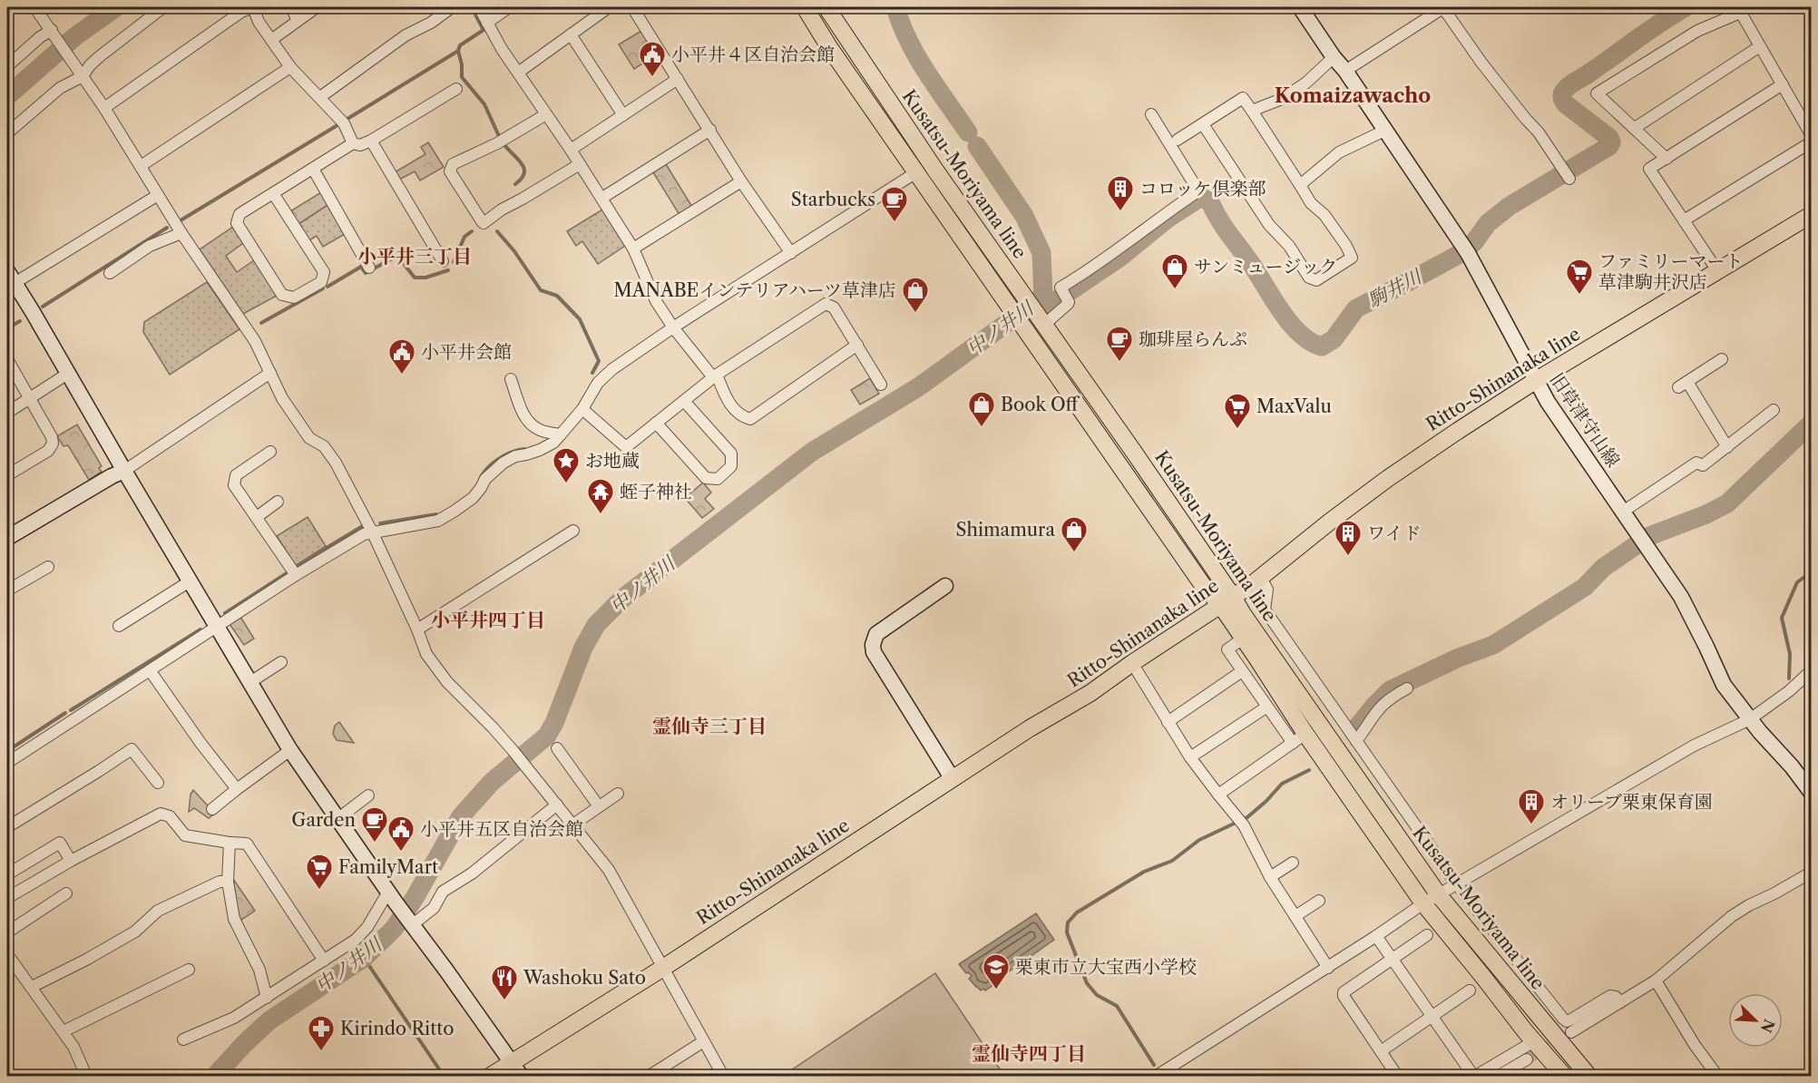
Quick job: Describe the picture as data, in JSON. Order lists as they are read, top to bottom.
{
  "streets": {
    "main road": ["Kusatsu-Moriyama line", "Ritto-Shinanaka line"],
    "street": ["旧草津守山線"]
  },
  "crossings": [
    ["Kusatsu-Moriyama line", "Ritto-Shinanaka line"],
    ["Ritto-Shinanaka line", "旧草津守山線"]
  ],
  "districts": [
    "Komaizawacho",
    "小平井三丁目",
    "小平井四丁目",
    "霊仙寺三丁目",
    "霊仙寺四丁目"
  ],
  "water": ["駒井川", "中ノ井川"],
  "places": {
    "public building": ["小平井４区自治会館", "小平井会館", "小平井五区自治会館"],
    "building": ["コロッケ倶楽部", "ワイド", "オリーブ栗東保育園"],
    "cafe": ["Starbucks", "珈琲屋らんぷ", "Garden"],
    "shop": [
      "サンミュージック",
      "MANABEインテリアハーツ草津店",
      "Book Off",
      "Shimamura"
    ],
    "supermarket": ["ファミリーマート 草津駒井沢店", "MaxValu", "FamilyMart"],
    "place": ["お地蔵"],
    "temple": ["蛭子神社"],
    "school or university": ["栗東市立大宝西小学校"],
    "restaurant": ["Washoku Sato"],
    "pharmacy": ["Kirindo Ritto"]
  },
  "north": "bottom right"
}
